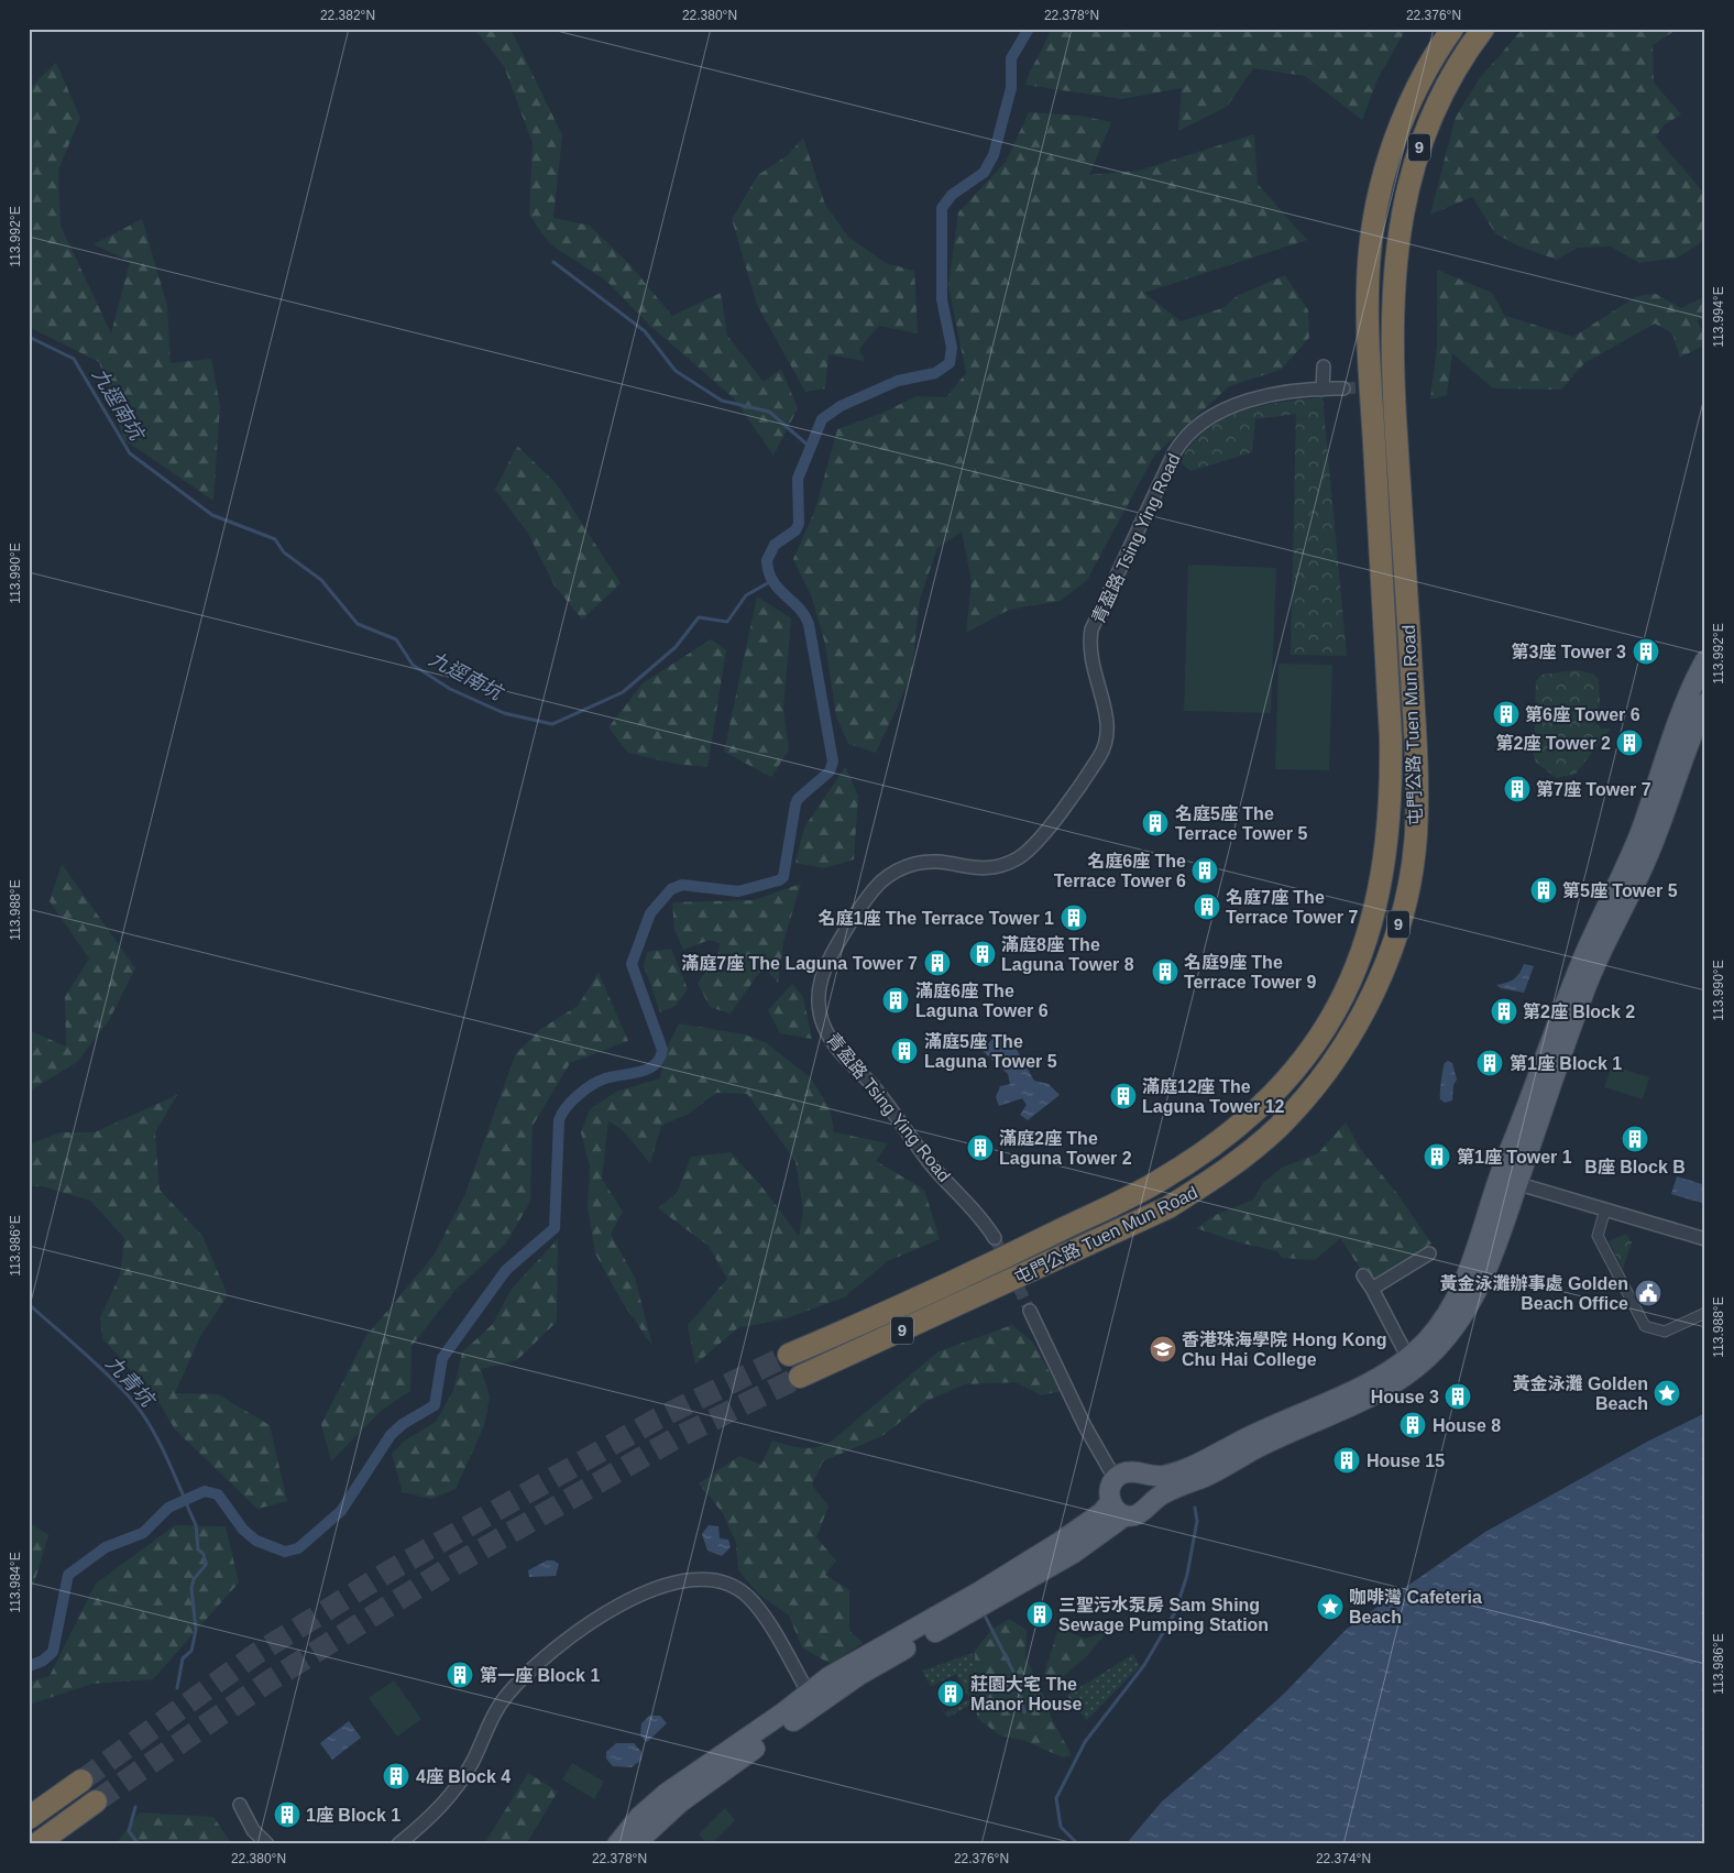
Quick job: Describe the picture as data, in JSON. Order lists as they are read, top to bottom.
{
  "streets": {
    "highway": ["9", "屯門公路 Tuen Mun Road"],
    "street": ["青盈路 Tsing Ying Road"]
  },
  "water": ["九逕南坑", "九青坑"],
  "places": {
    "building": [
      "第3座 Tower 3",
      "第6座 Tower 6",
      "第2座 Tower 2",
      "第7座 Tower 7",
      "名庭5座 The Terrace Tower 5",
      "名庭6座 The Terrace Tower 6",
      "第5座 Tower 5",
      "名庭7座 The Terrace Tower 7",
      "名庭1座 The Terrace Tower 1",
      "滿庭8座 The Laguna Tower 8",
      "滿庭7座 The Laguna Tower 7",
      "名庭9座 The Terrace Tower 9",
      "滿庭6座 The Laguna Tower 6",
      "第2座 Block 2",
      "滿庭5座 The Laguna Tower 5",
      "第1座 Block 1",
      "滿庭12座 The Laguna Tower 12",
      "B座 Block B",
      "滿庭2座 The Laguna Tower 2",
      "第1座 Tower 1",
      "House 3",
      "House 8",
      "House 15",
      "三聖污水泵房 Sam Shing Sewage Pumping Station",
      "第一座 Block 1",
      "莊園大宅 The Manor House",
      "4座 Block 4",
      "1座 Block 1"
    ],
    "public building": ["黃金泳灘辦事處 Golden Beach Office"],
    "school or university": ["香港珠海學院 Hong Kong Chu Hai College"],
    "place": ["黃金泳灘 Golden Beach", "咖啡灣 Cafeteria Beach"]
  },
  "coordinates": [
    "22.382°N",
    "22.380°N",
    "22.378°N",
    "22.376°N",
    "113.992°E",
    "113.994°E",
    "113.990°E",
    "113.988°E",
    "113.986°E",
    "113.984°E",
    "22.374°N"
  ]
}
